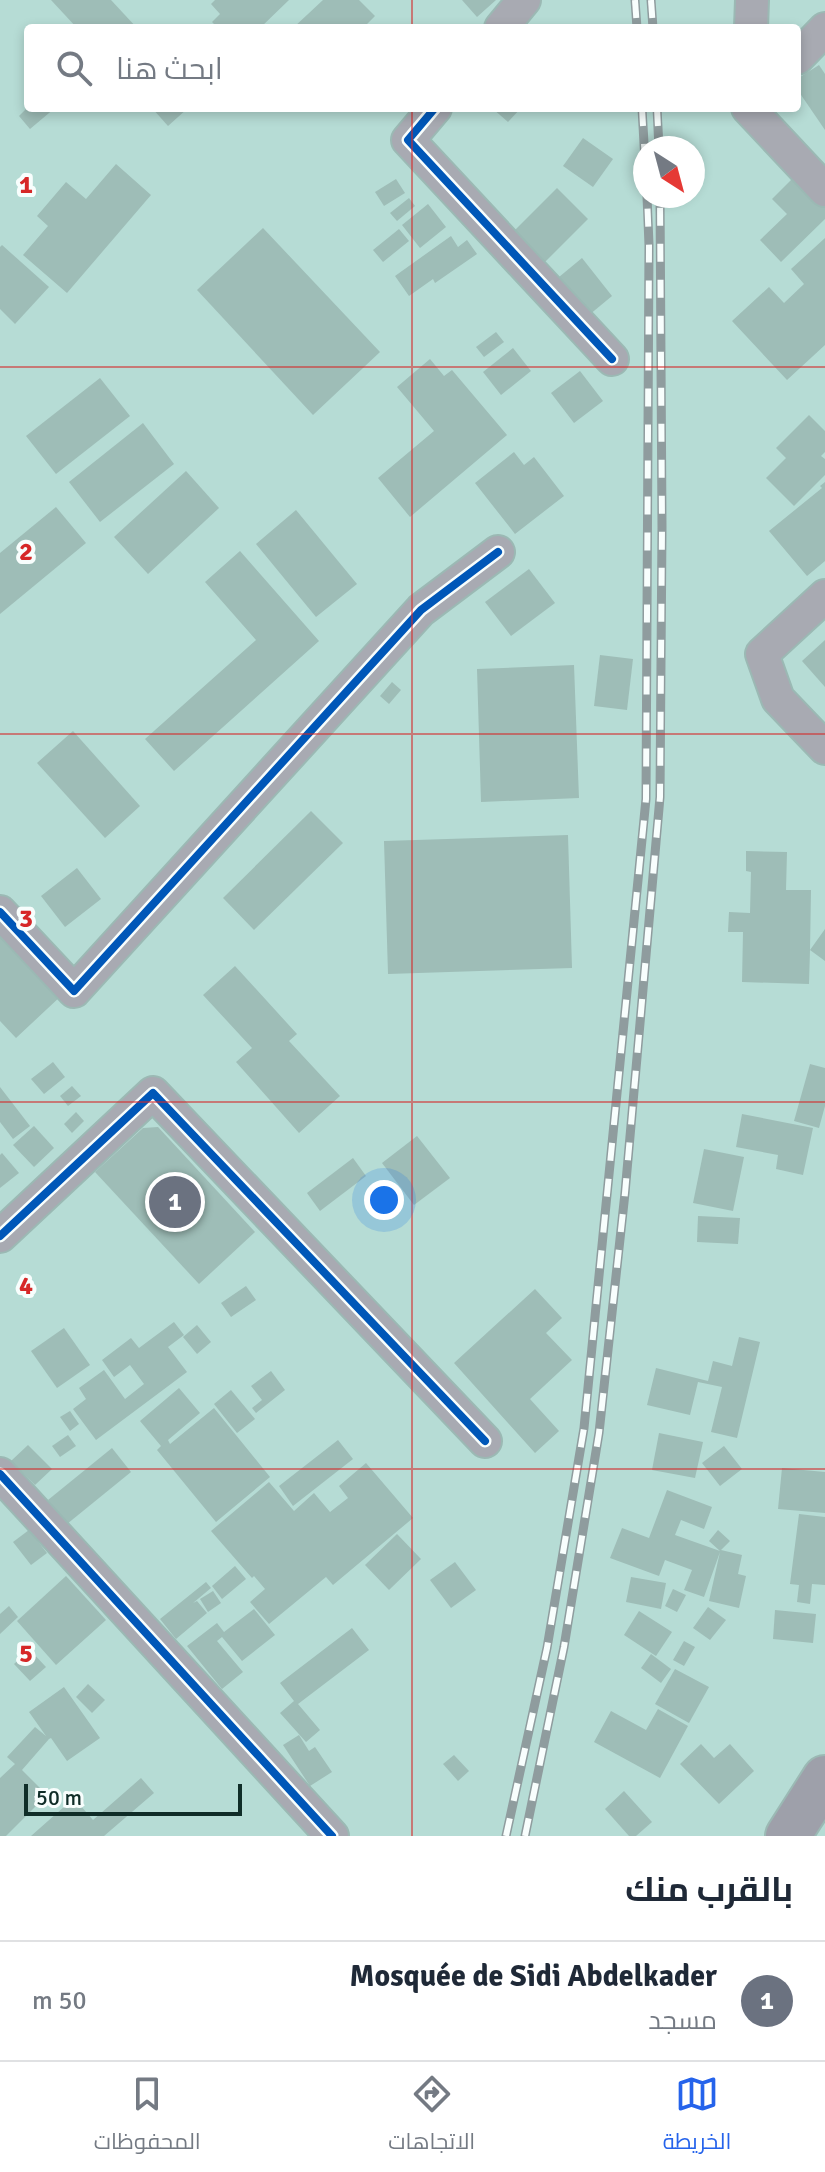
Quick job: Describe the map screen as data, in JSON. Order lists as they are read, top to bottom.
{
  "scale_bar": "50 m",
  "north": "bottom right",
  "page": {
    "search": "ابحث هنا",
    "pins": "1",
    "scale": "50 m",
    "heading": "بالقرب منك",
    "list": [
      {
        "mark": "1",
        "name": "Mosquée de Sidi Abdelkader",
        "note": "مسجد",
        "value": "50 m"
      }
    ],
    "nav": ["الخريطة", "الاتجاهات", "المحفوظات"]
  },
  "grid": {
    "rows": [
      "1",
      "2",
      "3",
      "4",
      "5"
    ]
  }
}
